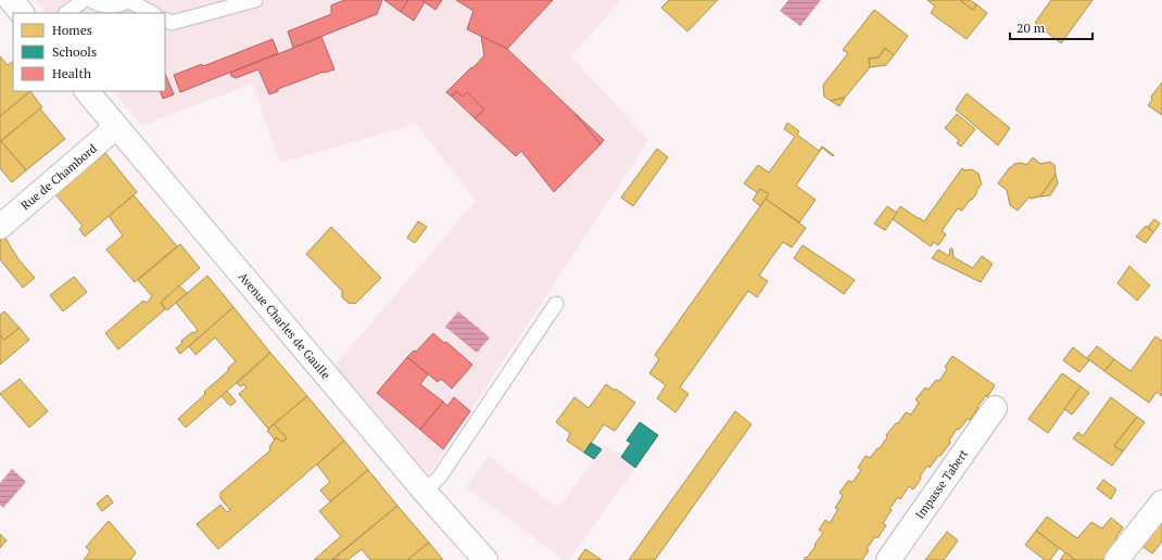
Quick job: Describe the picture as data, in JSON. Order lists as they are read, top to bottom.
{
  "streets": {
    "street": ["Rue de Chambord", "Avenue Charles de Gaulle", "Impasse Tabert"]
  },
  "crossings": [
    ["Rue de Chambord", "Avenue Charles de Gaulle"]
  ],
  "legend": ["Homes", "Schools", "Health"],
  "scale_bar": "20 m"
}
